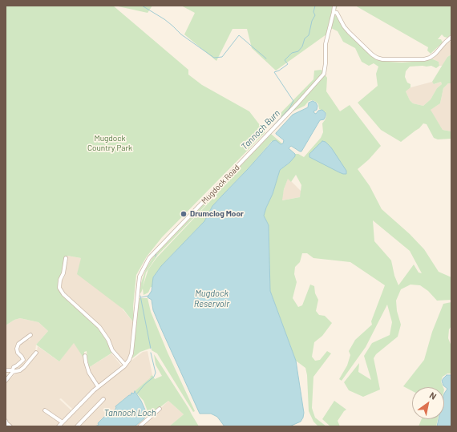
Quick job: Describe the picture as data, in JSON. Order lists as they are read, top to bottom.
{
  "streets": {
    "street": ["Mugdock Road"]
  },
  "water": ["Tannoch Burn", "Mugdock Reservoir", "Tannoch Loch"],
  "parks": ["Mugdock Country Park"],
  "places": ["Drumclog Moor"],
  "north": "top right"
}
